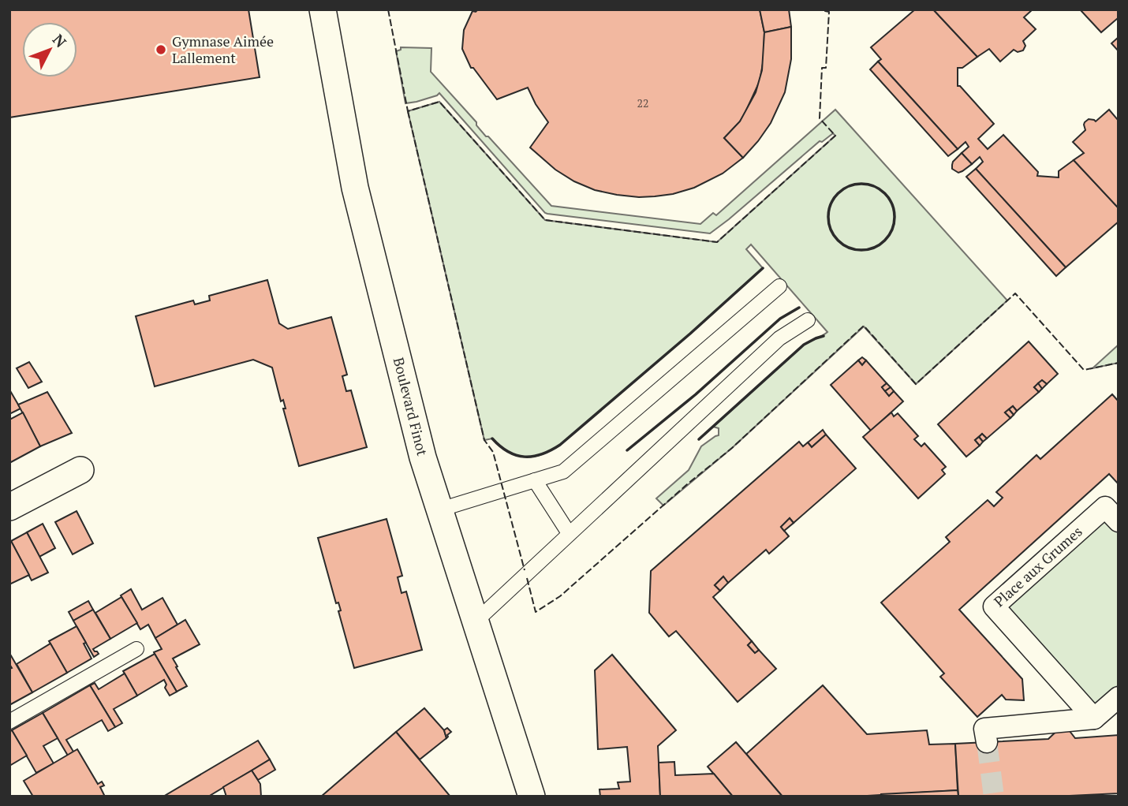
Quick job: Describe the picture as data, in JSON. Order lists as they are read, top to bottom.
{
  "streets": {
    "street": ["Boulevard Finot", "Place aux Grumes"]
  },
  "places": ["Gymnase Aimée Lallement"],
  "house_numbers": ["22"],
  "north": "top right"
}
